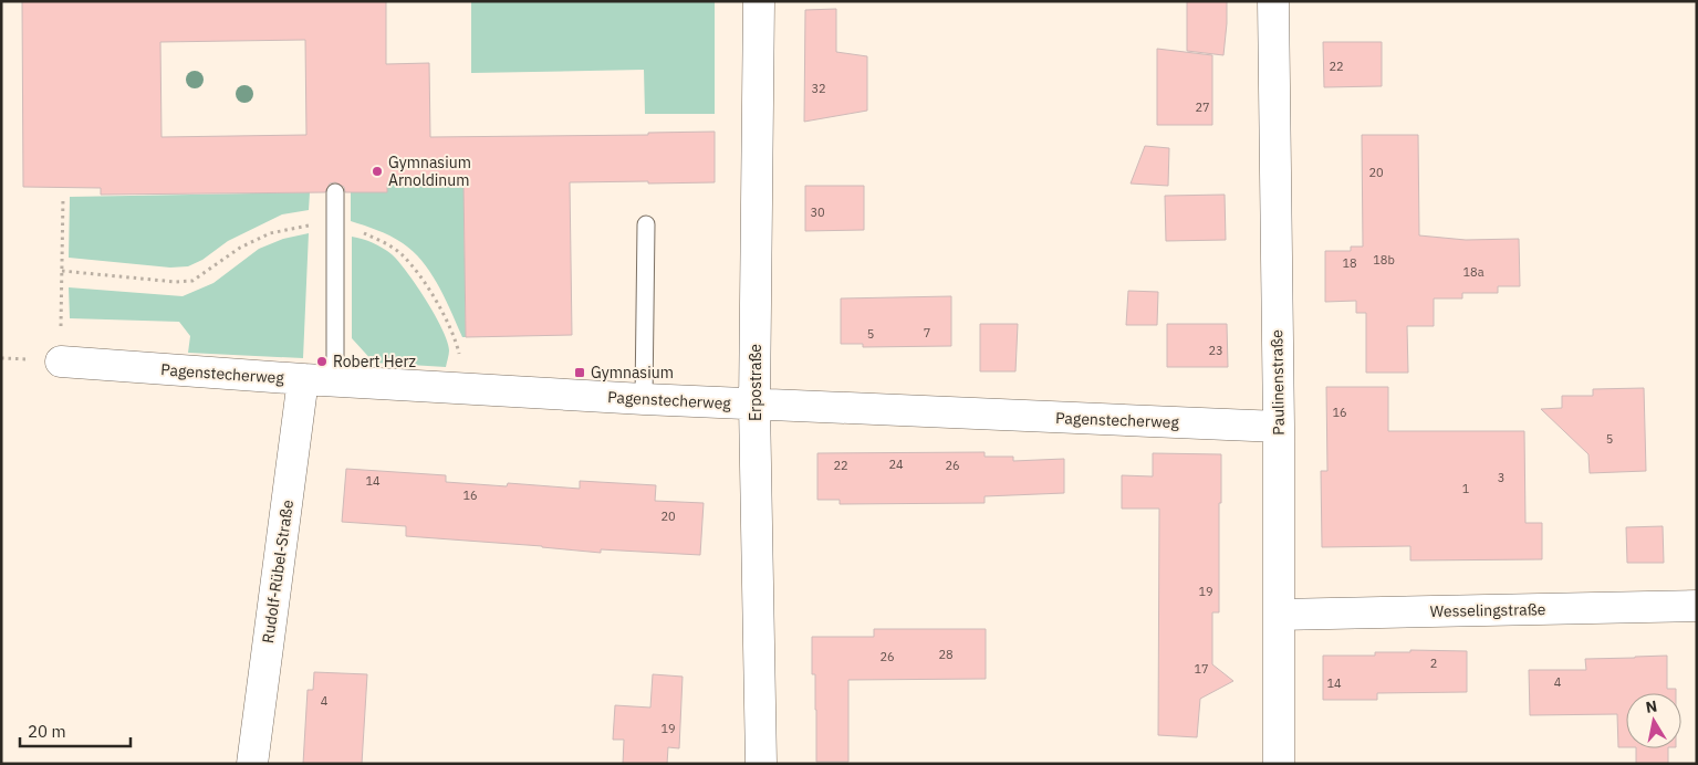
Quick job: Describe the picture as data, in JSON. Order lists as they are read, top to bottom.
{
  "streets": {
    "street": [
      "Pagenstecherweg",
      "Erpostraße",
      "Paulinenstraße",
      "Rudolf-Rübel-Straße",
      "Wesselingstraße"
    ]
  },
  "crossings": [
    ["Pagenstecherweg", "Erpostraße"],
    ["Pagenstecherweg", "Paulinenstraße"],
    ["Pagenstecherweg", "Rudolf-Rübel-Straße"],
    ["Paulinenstraße", "Wesselingstraße"]
  ],
  "places": {
    "other": ["Gymnasium Arnoldinum", "Robert Herz"],
    "transit": ["Gymnasium"]
  },
  "house_numbers": [
    "22",
    "32",
    "27",
    "20",
    "30",
    "18b",
    "18",
    "18a",
    "7",
    "5",
    "23",
    "16",
    "5",
    "24",
    "22",
    "26",
    "3",
    "14",
    "1",
    "16",
    "20",
    "19",
    "28",
    "26",
    "2",
    "17",
    "4",
    "14",
    "4",
    "19"
  ],
  "scale_bar": "20 m",
  "north": "top"
}
